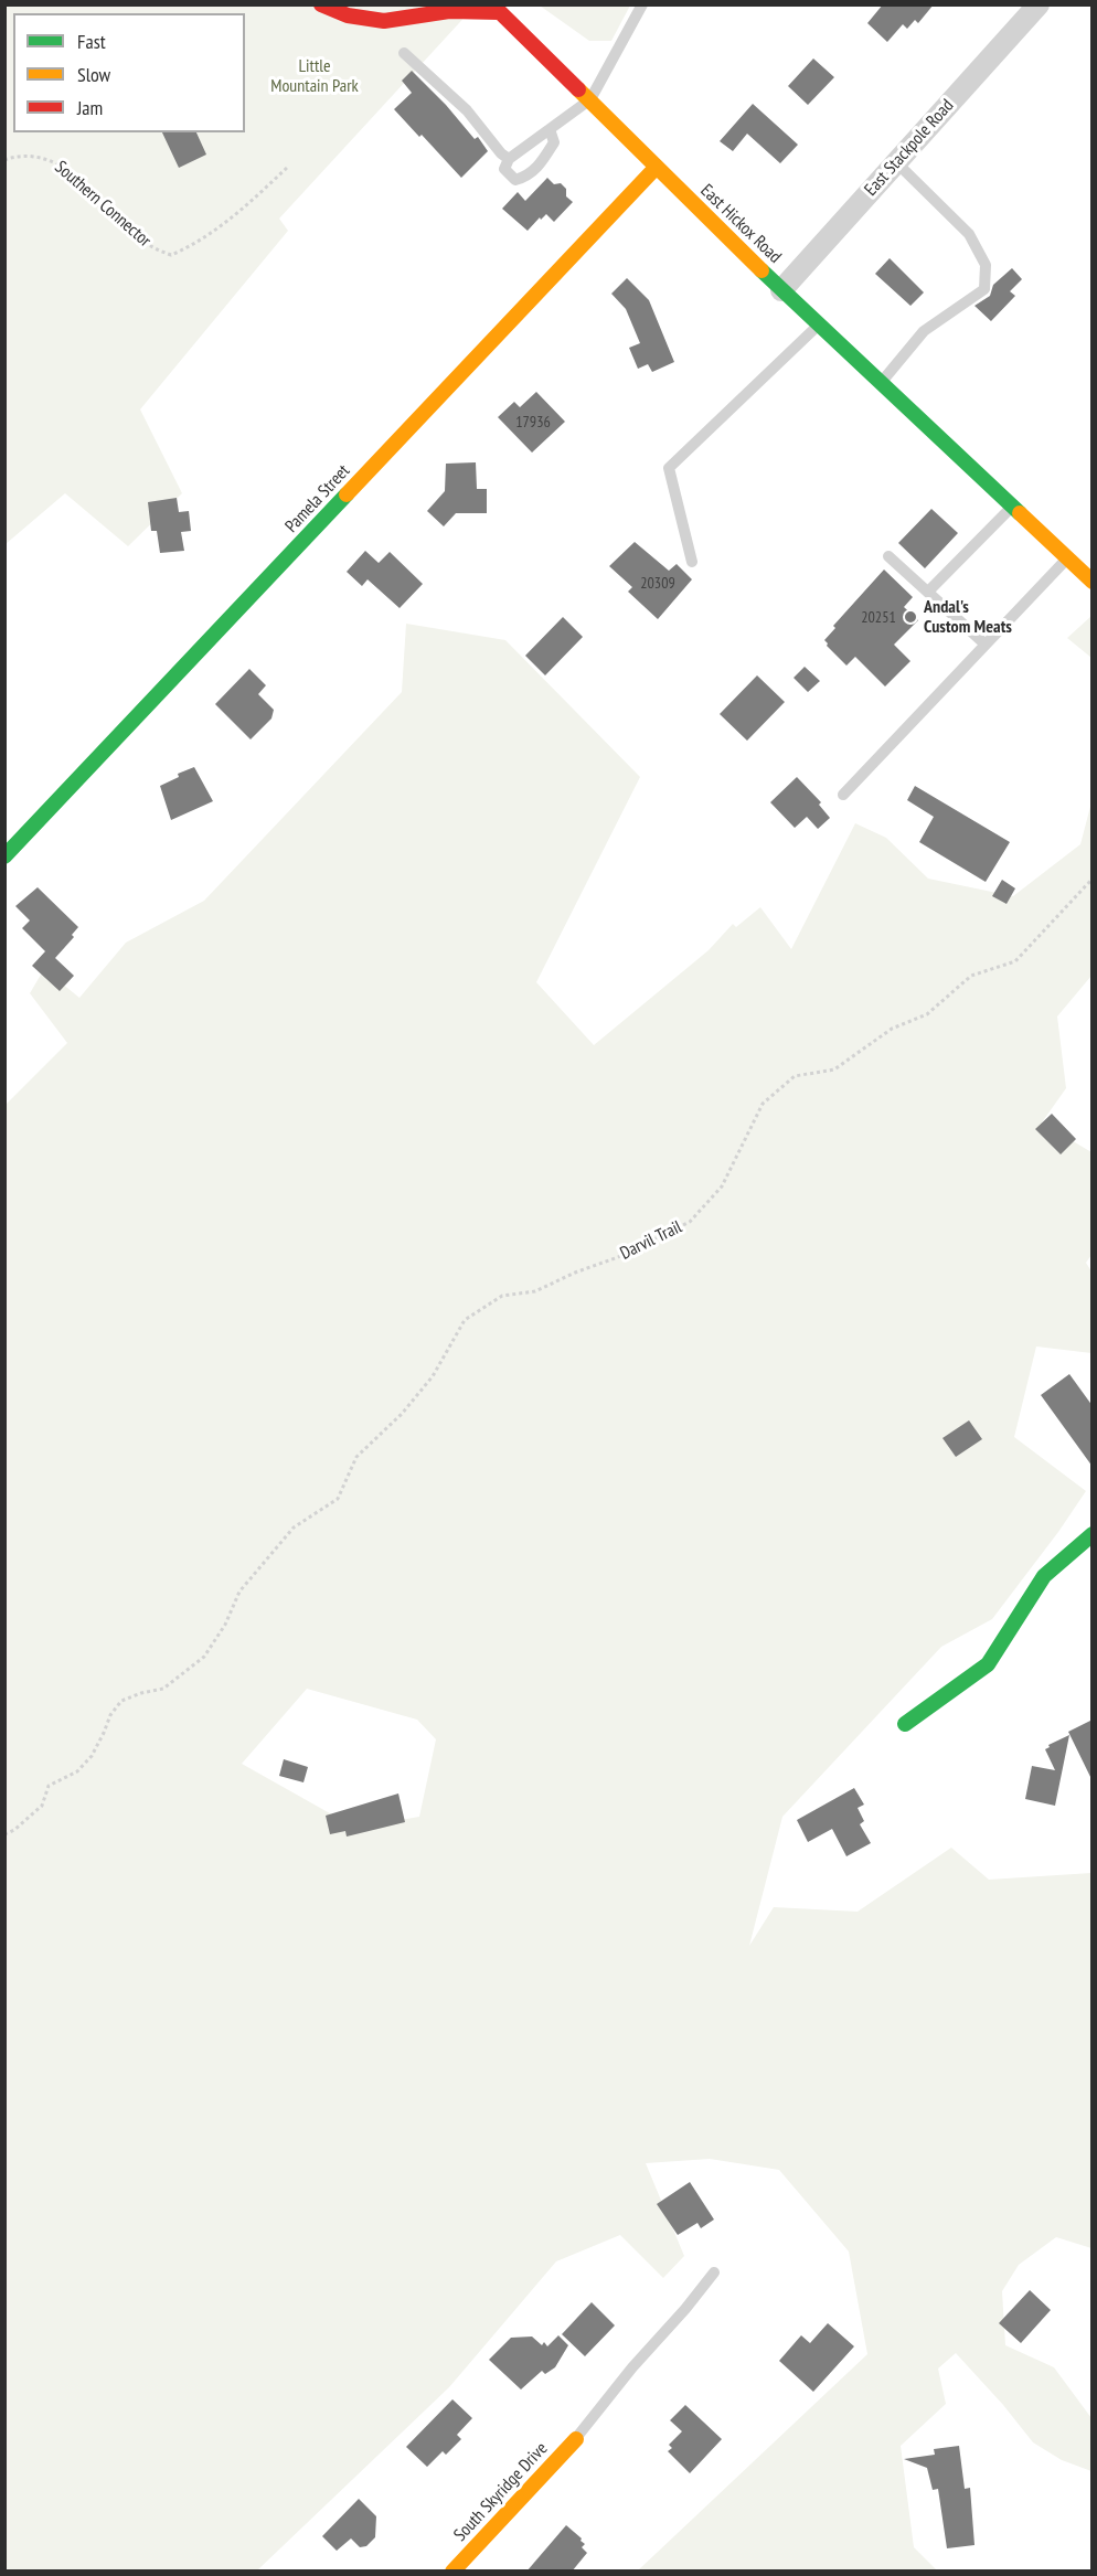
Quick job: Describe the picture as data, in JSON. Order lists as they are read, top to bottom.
{
  "streets": {
    "street": [
      "East Stackpole Road",
      "East Hickox Road",
      "Pamela Street",
      "South Skyridge Drive"
    ],
    "path": ["Southern Connector", "Darvil Trail"]
  },
  "crossings": [
    ["East Stackpole Road", "East Hickox Road"],
    ["East Hickox Road", "Pamela Street"]
  ],
  "parks": ["Little Mountain Park"],
  "places": ["Andal's Custom Meats"],
  "house_numbers": ["17936", "20309", "20251"],
  "legend": ["Fast", "Slow", "Jam"]
}
